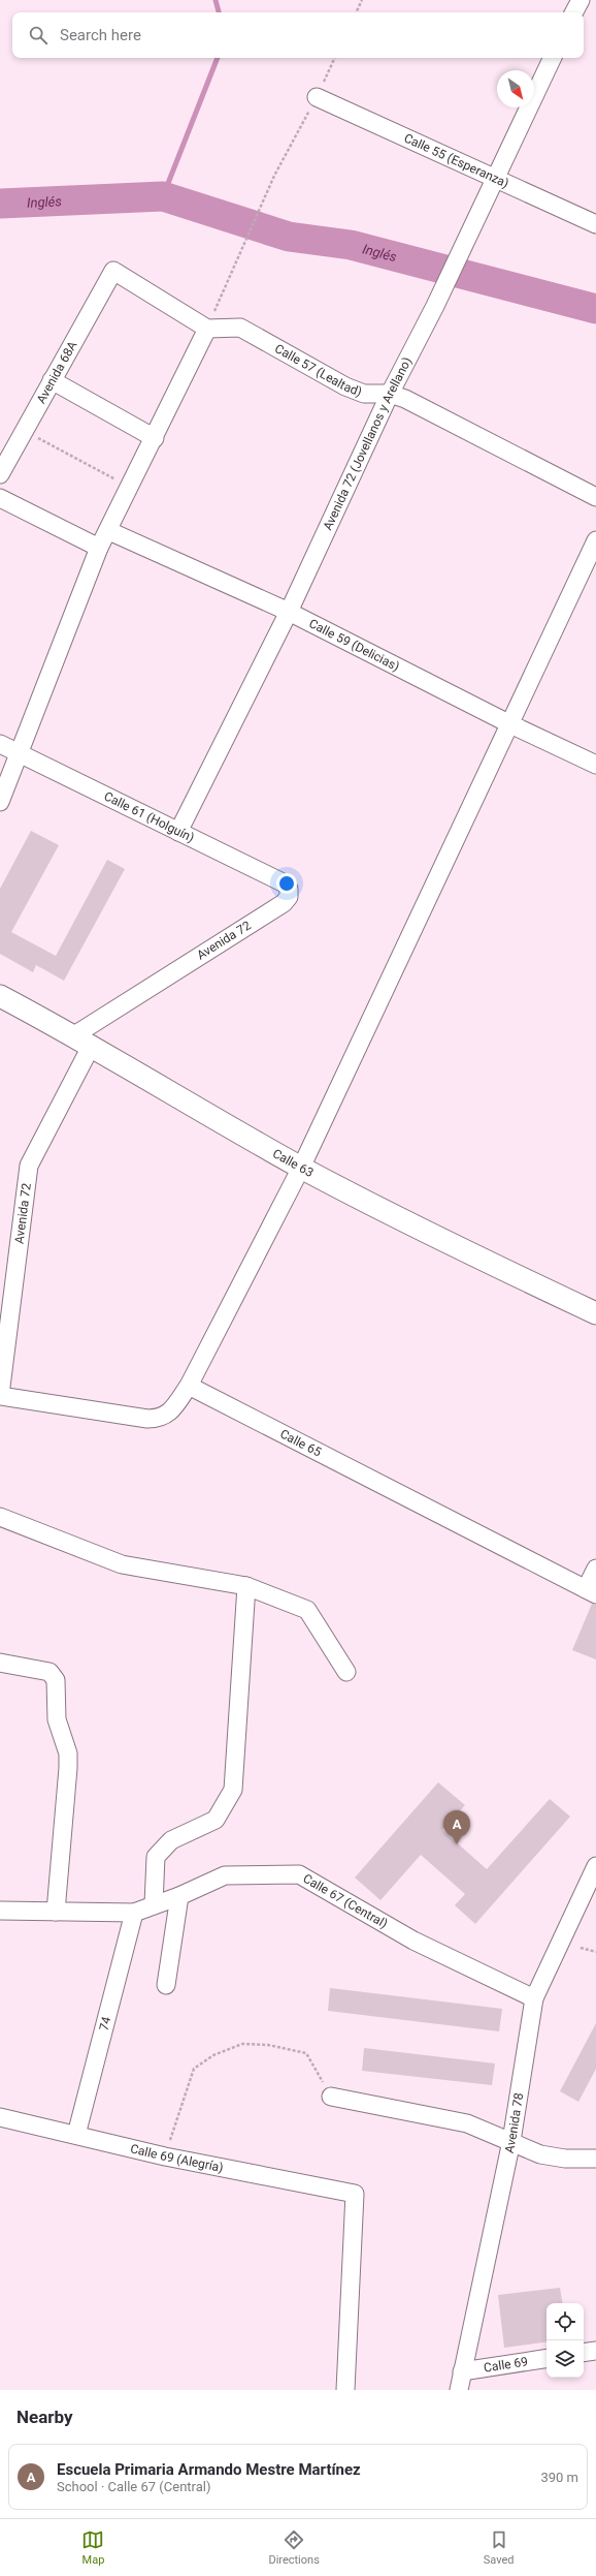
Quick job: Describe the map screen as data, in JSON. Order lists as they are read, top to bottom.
{
  "streets": {
    "main road": ["Calle 63"],
    "street": [
      "Calle 55 (Esperanza)",
      "Calle 57 (Lealtad)",
      "Avenida 68A",
      "Avenida 72 (Jovellanos y Arellano)",
      "Calle 59 (Delicias)",
      "Calle 61 (Holguín)",
      "Avenida 72",
      "Calle 65",
      "Calle 67 (Central)",
      "74",
      "Avenida 78",
      "Calle 69 (Alegría)",
      "Calle 69"
    ]
  },
  "crossings": [
    ["Calle 55 (Esperanza)", "Avenida 72 (Jovellanos y Arellano)"],
    ["Calle 57 (Lealtad)", "Avenida 68A"],
    ["Calle 57 (Lealtad)", "Avenida 72 (Jovellanos y Arellano)"],
    ["Avenida 72 (Jovellanos y Arellano)", "Calle 59 (Delicias)"],
    ["Avenida 72 (Jovellanos y Arellano)", "Calle 61 (Holguín)"],
    ["Calle 61 (Holguín)", "Avenida 72"],
    ["Avenida 72", "Calle 63"],
    ["Calle 67 (Central)", "74"],
    ["Calle 67 (Central)", "Avenida 78"],
    ["74", "Calle 69 (Alegría)"],
    ["Avenida 78", "Calle 69"]
  ],
  "water": ["Inglés"],
  "north": "bottom right",
  "page": {
    "search": "Search here",
    "pins": "A",
    "heading": "Nearby",
    "list": [
      {
        "mark": "A",
        "name": "Escuela Primaria Armando Mestre Martínez",
        "note": "School · Calle 67 (Central)",
        "value": "390 m"
      }
    ],
    "nav": ["Map", "Directions", "Saved"]
  }
}
